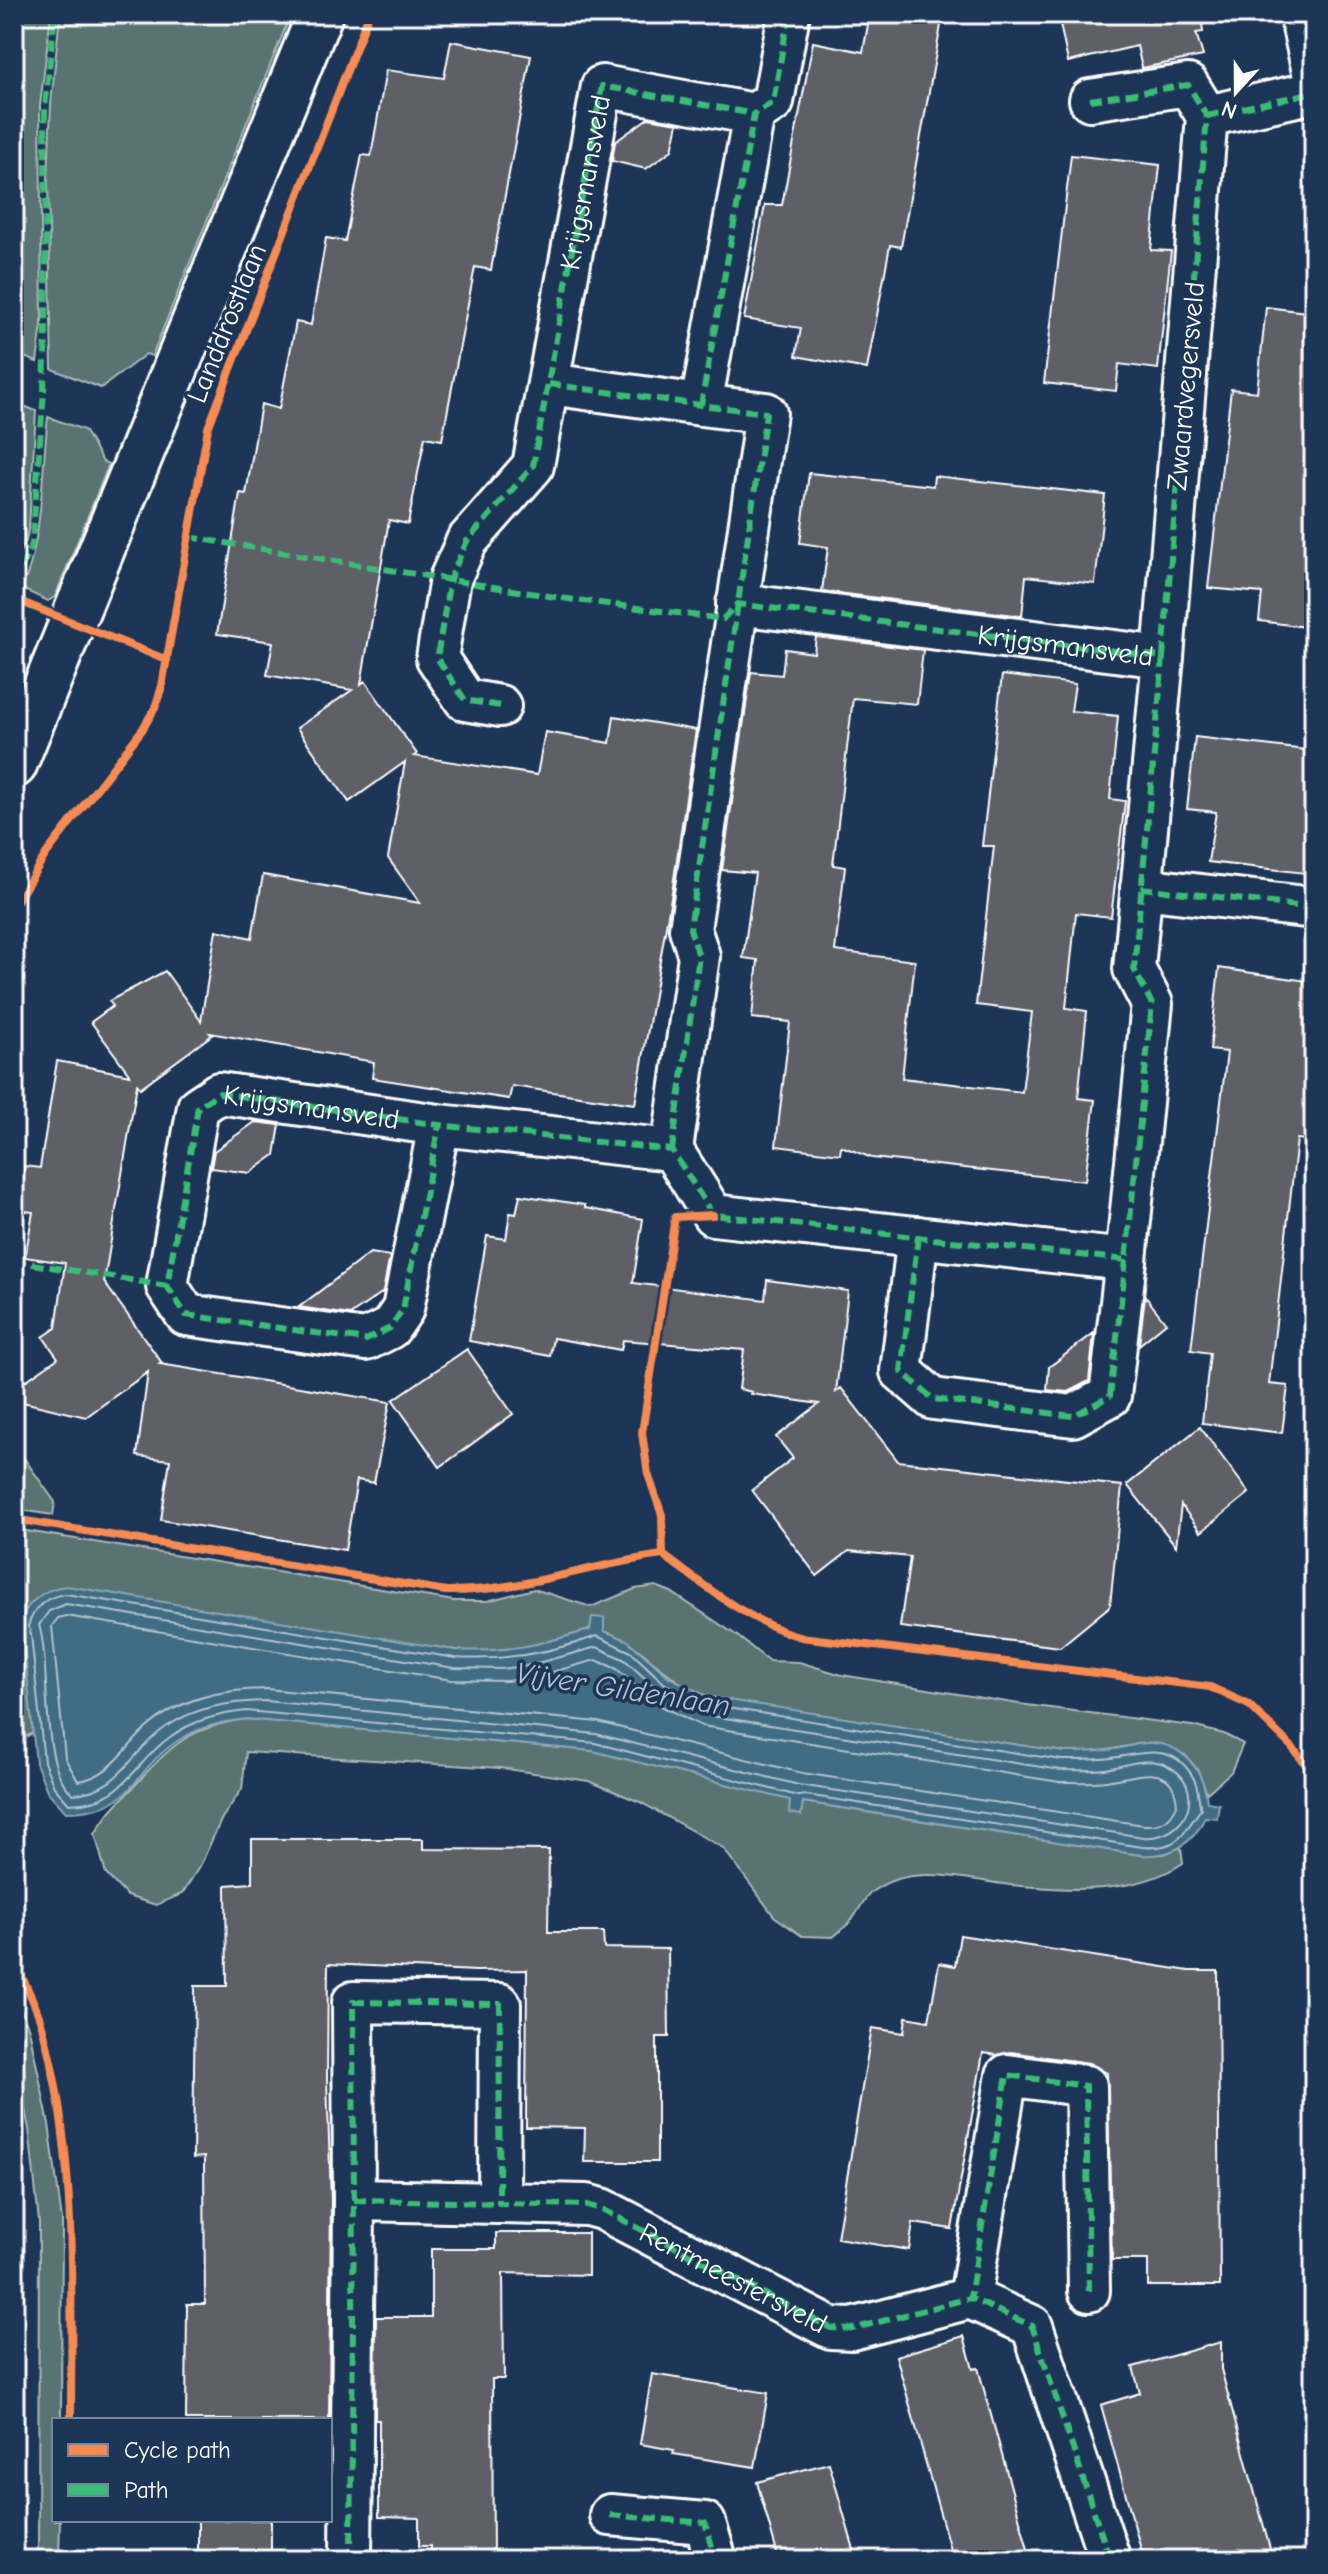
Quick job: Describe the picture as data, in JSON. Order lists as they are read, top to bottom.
{
  "streets": {
    "street": [
      "Krijgsmansveld",
      "Landdrostlaan",
      "Zwaardvegersveld",
      "Rentmeestersveld"
    ]
  },
  "crossings": [
    ["Krijgsmansveld", "Zwaardvegersveld"]
  ],
  "water": ["Vijver Gildenlaan"],
  "legend": ["Cycle path", "Path"],
  "north": "bottom"
}
